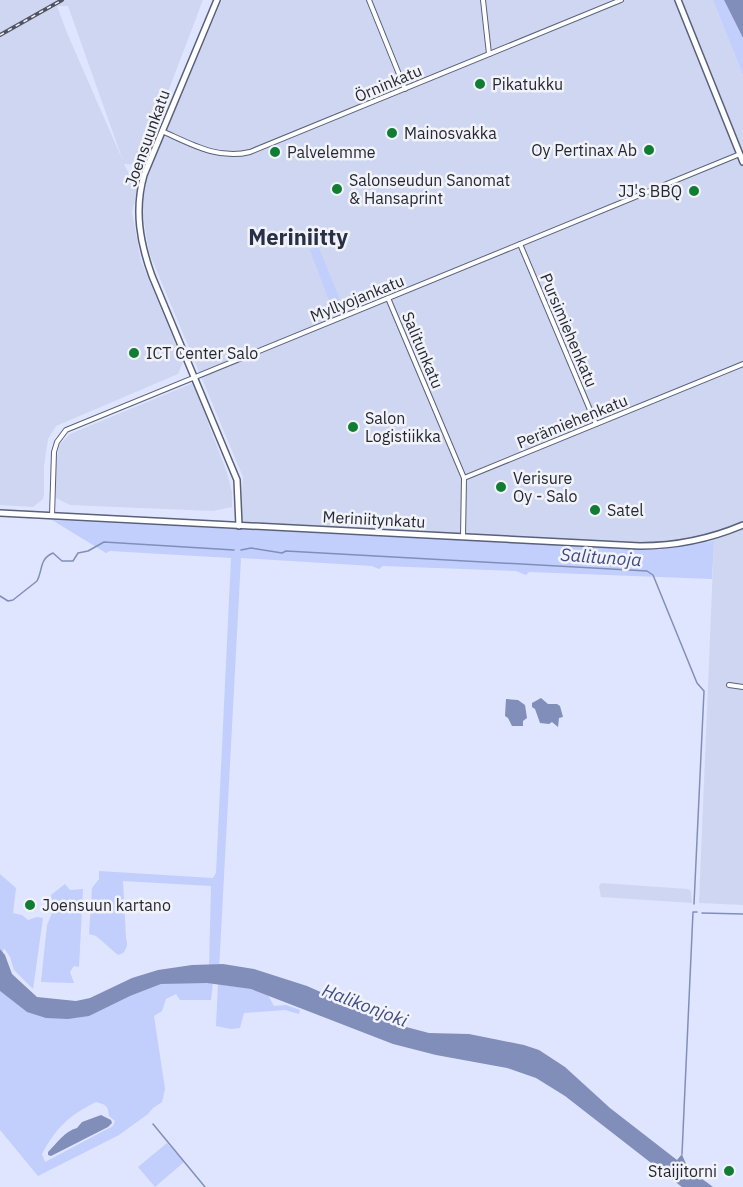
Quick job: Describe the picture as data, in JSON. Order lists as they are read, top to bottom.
{
  "streets": {
    "main road": ["Joensuunkatu", "Meriniitynkatu"],
    "street": [
      "Örninkatu",
      "Myllyojankatu",
      "Pursimiehenkatu",
      "Salitunkatu",
      "Perämiehenkatu"
    ]
  },
  "crossings": [
    ["Örninkatu", "Joensuunkatu"],
    ["Joensuunkatu", "Myllyojankatu"],
    ["Joensuunkatu", "Meriniitynkatu"],
    ["Myllyojankatu", "Pursimiehenkatu"],
    ["Myllyojankatu", "Salitunkatu"],
    ["Myllyojankatu", "Meriniitynkatu"],
    ["Pursimiehenkatu", "Perämiehenkatu"],
    ["Salitunkatu", "Perämiehenkatu"]
  ],
  "districts": ["Meriniitty"],
  "water": ["Salitunoja", "Halikonjoki"],
  "places": [
    "Pikatukku",
    "Mainosvakka",
    "Oy Pertinax Ab",
    "Palvelemme",
    "Salonseudun Sanomat & Hansaprint",
    "JJ's BBQ",
    "ICT Center Salo",
    "Salon Logistiikka",
    "Verisure Oy - Salo",
    "Satel",
    "Joensuun kartano",
    "Staijitorni"
  ]
}
